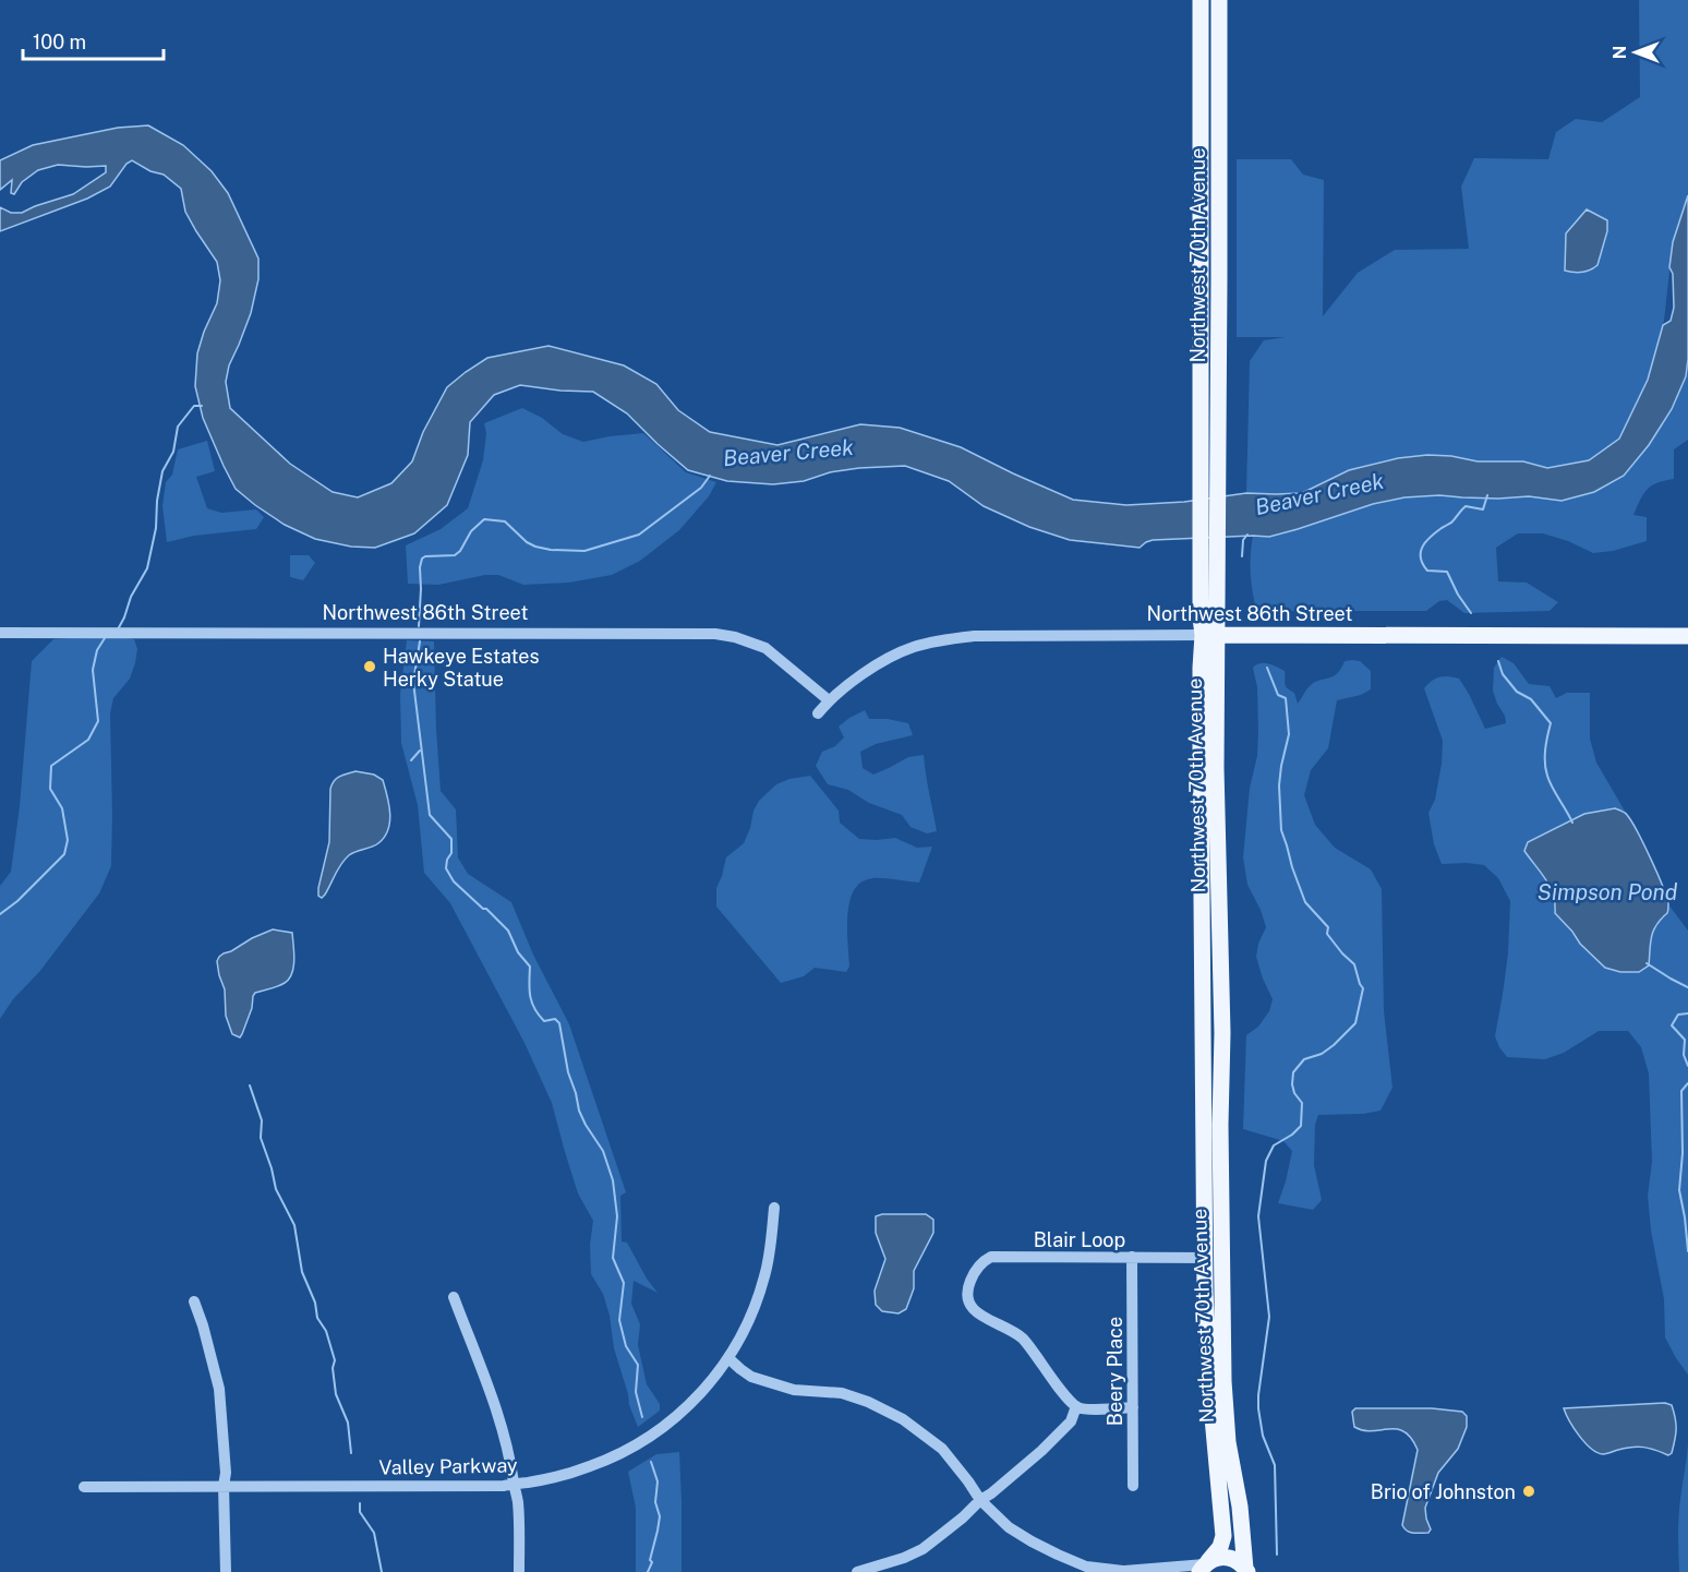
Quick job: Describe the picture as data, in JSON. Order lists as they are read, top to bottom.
{
  "streets": {
    "main road": ["Northwest 70th Avenue", "Northwest 86th Street"],
    "street": ["Blair Loop", "Beery Place", "Valley Parkway"]
  },
  "crossings": [
    ["Northwest 70th Avenue", "Northwest 86th Street"],
    ["Northwest 70th Avenue", "Blair Loop"],
    ["Blair Loop", "Beery Place"]
  ],
  "water": ["Beaver Creek", "Simpson Pond"],
  "places": ["Hawkeye Estates Herky Statue", "Brio of Johnston"],
  "scale_bar": "100 m",
  "north": "left"
}
